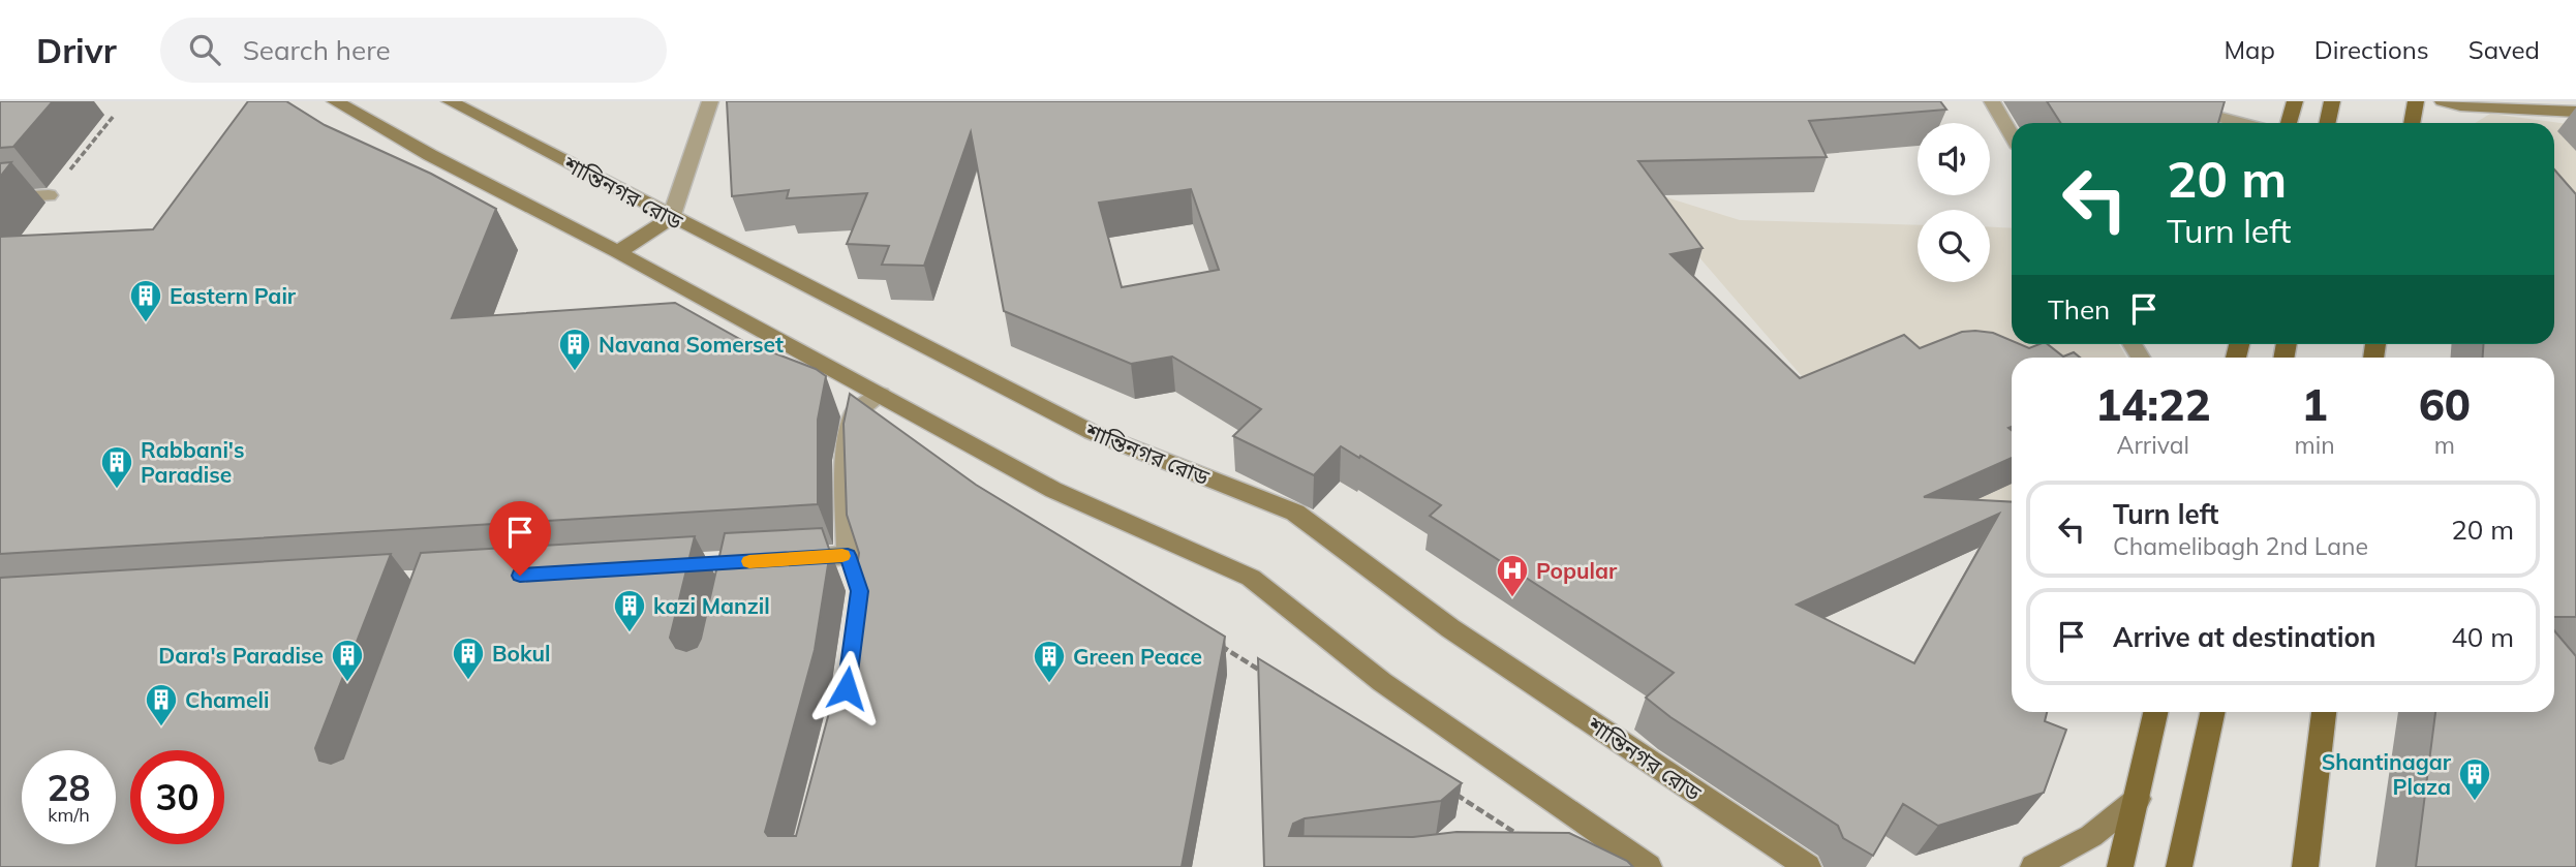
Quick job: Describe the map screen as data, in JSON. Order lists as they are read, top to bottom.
{
  "streets": {
    "main road": ["শান্তিনগর রোড"]
  },
  "places": {
    "building": [
      "Eastern Pair",
      "Navana Somerset",
      "Rabbani's Paradise",
      "kazi Manzil",
      "Bokul",
      "Dara's Paradise",
      "Green Peace",
      "Chameli",
      "Shantinagar Plaza"
    ],
    "hospital": ["Popular"]
  },
  "page": {
    "header": "Drivr",
    "search": "Search here",
    "nav": ["Map", "Directions", "Saved"],
    "turn": ["20 m", "Turn left"],
    "then": "Then",
    "eta": [
      "14:22",
      "Arrival",
      "1",
      "min",
      "60",
      "m"
    ],
    "list": [
      {
        "name": "Turn left",
        "note": "Chamelibagh 2nd Lane",
        "value": "20 m"
      },
      {
        "name": "Arrive at destination",
        "value": "40 m"
      }
    ],
    "speed": "28 km/h",
    "limit": "30"
  }
}
